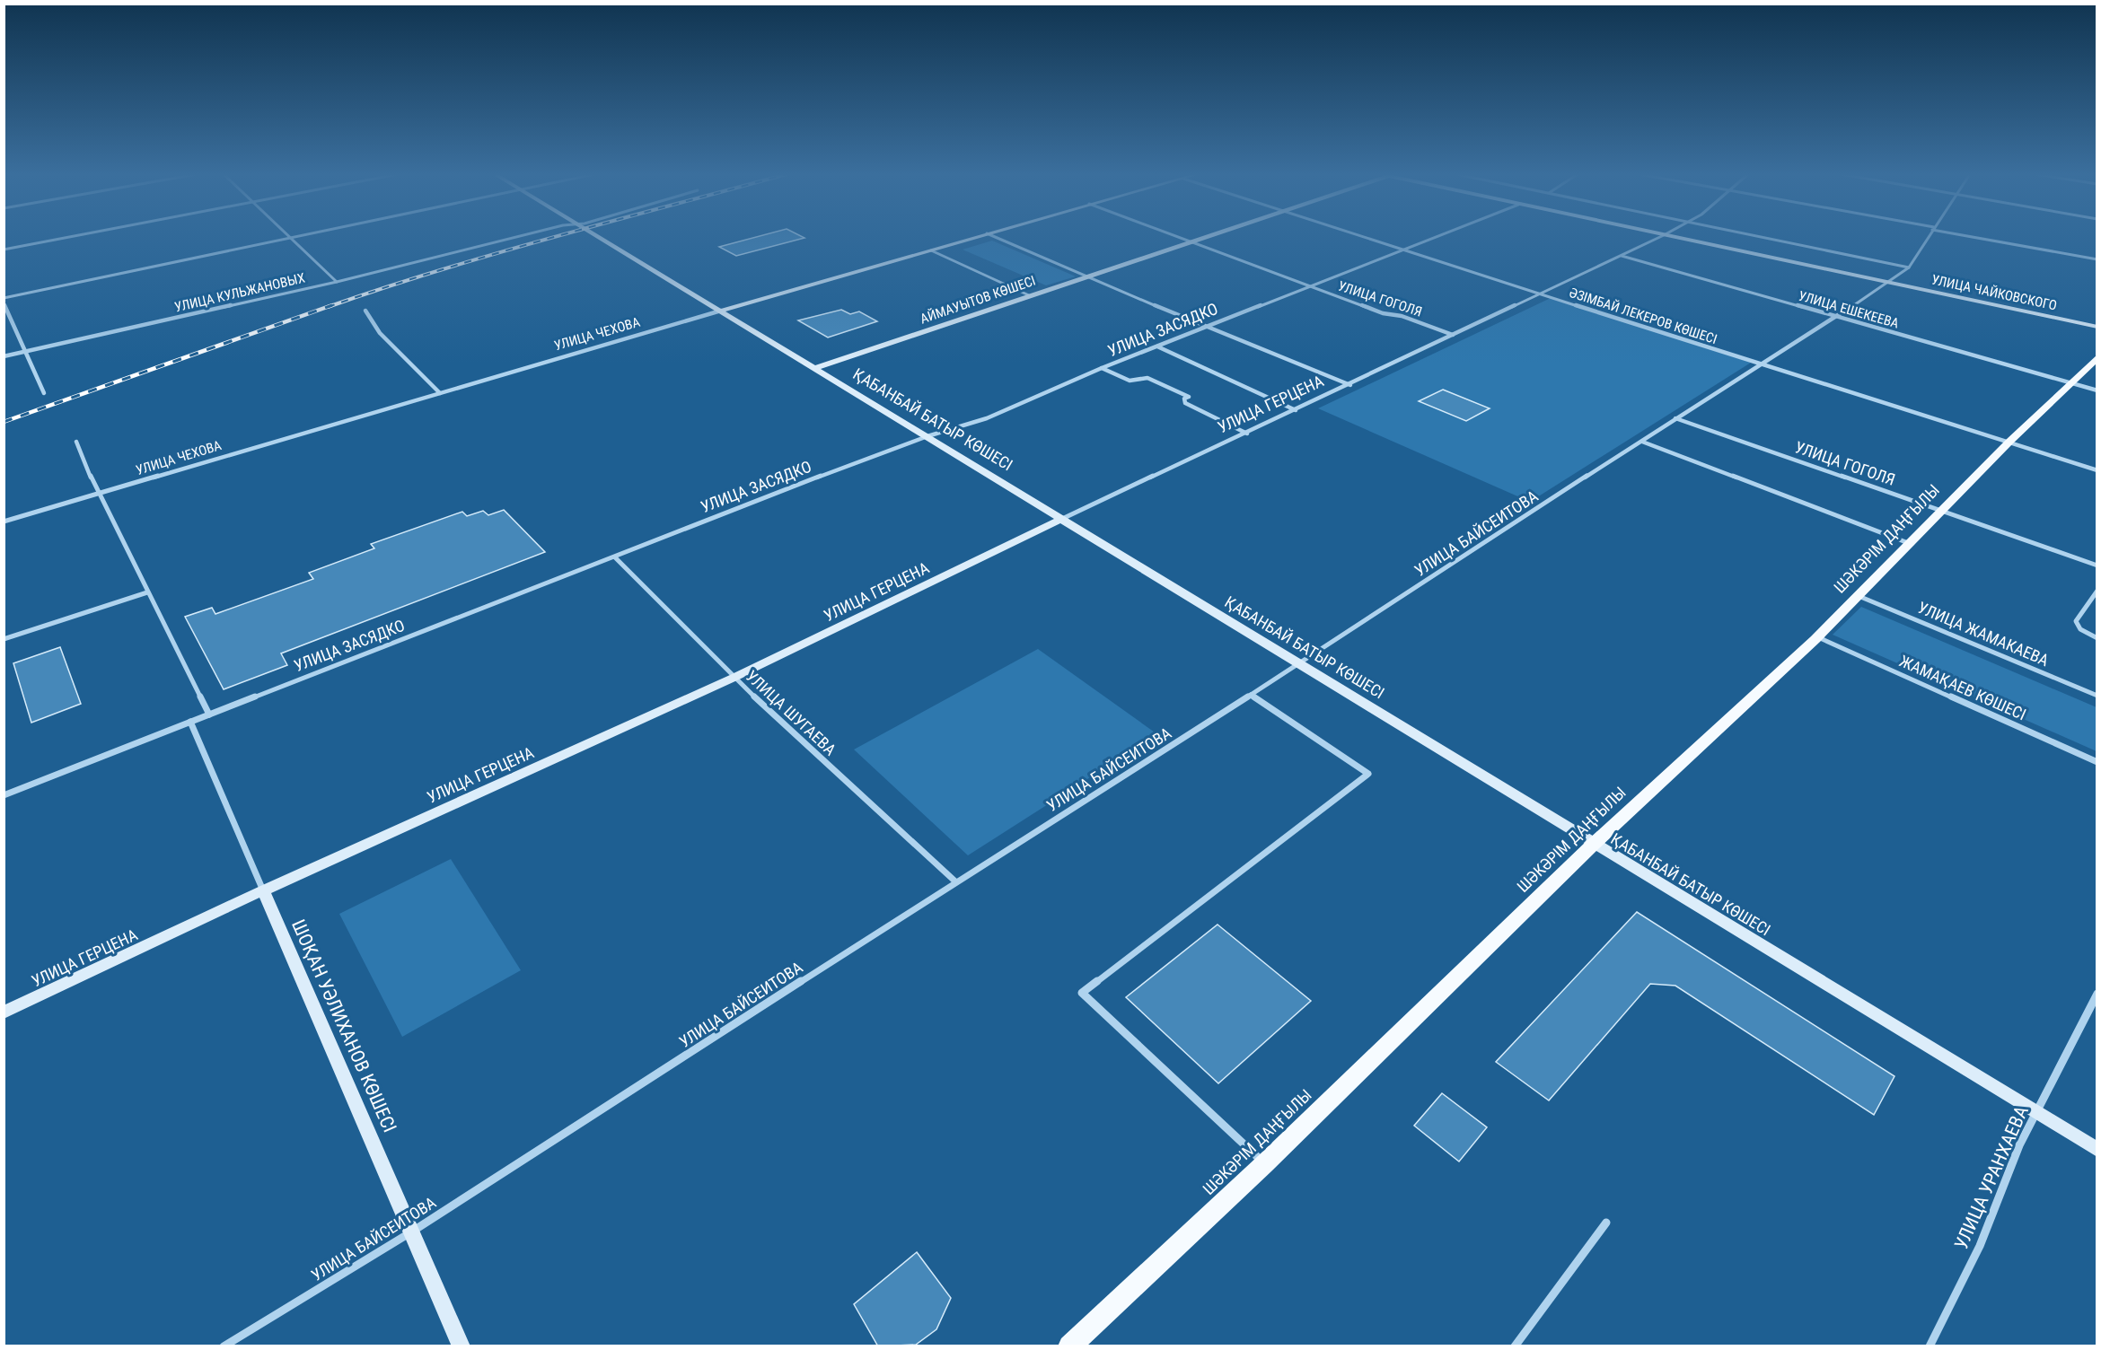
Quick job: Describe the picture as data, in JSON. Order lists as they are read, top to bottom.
{
  "streets": {
    "main road": ["ШӘКӘРІМ ДАҢҒЫЛЫ"],
    "street": [
      "УЛИЦА КУЛЬЖАНОВЫХ",
      "УЛИЦА ЧАЙКОВСКОГО",
      "УЛИЦА ГОГОЛЯ",
      "АЙМАУЫТОВ КӨШЕСІ",
      "УЛИЦА ЕШЕКЕЕВА",
      "ӘЗІМБАЙ ЛЕКЕРОВ КӨШЕСІ",
      "УЛИЦА ЗАСЯДКО",
      "УЛИЦА ЧЕХОВА",
      "УЛИЦА ГЕРЦЕНА",
      "ҚАБАНБАЙ БАТЫР КӨШЕСІ",
      "УЛИЦА БАЙСЕИТОВА",
      "УЛИЦА ЖАМАКАЕВА",
      "ЖАМАҚАЕВ КӨШЕСІ",
      "УЛИЦА ШУГАЕВА",
      "ШОҚАН УӘЛИХАНОВ КӨШЕСІ",
      "УЛИЦА УРАНХАЕВА"
    ]
  },
  "crossings": [
    ["УЛИЦА ЧАЙКОВСКОГО", "УЛИЦА БАЙСЕИТОВА"],
    ["УЛИЦА ГОГОЛЯ", "АЙМАУЫТОВ КӨШЕСІ"],
    ["УЛИЦА ГОГОЛЯ", "УЛИЦА ЗАСЯДКО"],
    ["УЛИЦА ГОГОЛЯ", "УЛИЦА ГЕРЦЕНА"],
    ["УЛИЦА ГОГОЛЯ", "УЛИЦА БАЙСЕИТОВА"],
    ["УЛИЦА ГОГОЛЯ", "ШӘКӘРІМ ДАҢҒЫЛЫ"],
    ["АЙМАУЫТОВ КӨШЕСІ", "ҚАБАНБАЙ БАТЫР КӨШЕСІ"],
    ["УЛИЦА ЕШЕКЕЕВА", "УЛИЦА ГЕРЦЕНА"],
    ["УЛИЦА ЕШЕКЕЕВА", "УЛИЦА БАЙСЕИТОВА"],
    ["УЛИЦА ЕШЕКЕЕВА", "ШӘКӘРІМ ДАҢҒЫЛЫ"],
    ["ӘЗІМБАЙ ЛЕКЕРОВ КӨШЕСІ", "УЛИЦА ЗАСЯДКО"],
    ["ӘЗІМБАЙ ЛЕКЕРОВ КӨШЕСІ", "УЛИЦА ГЕРЦЕНА"],
    ["ӘЗІМБАЙ ЛЕКЕРОВ КӨШЕСІ", "УЛИЦА БАЙСЕИТОВА"],
    ["ӘЗІМБАЙ ЛЕКЕРОВ КӨШЕСІ", "ШӘКӘРІМ ДАҢҒЫЛЫ"],
    ["УЛИЦА ЗАСЯДКО", "ҚАБАНБАЙ БАТЫР КӨШЕСІ"],
    ["УЛИЦА ЗАСЯДКО", "УЛИЦА ШУГАЕВА"],
    ["УЛИЦА ЗАСЯДКО", "ШОҚАН УӘЛИХАНОВ КӨШЕСІ"],
    ["УЛИЦА ЧЕХОВА", "ҚАБАНБАЙ БАТЫР КӨШЕСІ"],
    ["УЛИЦА ГЕРЦЕНА", "ҚАБАНБАЙ БАТЫР КӨШЕСІ"],
    ["УЛИЦА ГЕРЦЕНА", "УЛИЦА ШУГАЕВА"],
    ["УЛИЦА ГЕРЦЕНА", "ШОҚАН УӘЛИХАНОВ КӨШЕСІ"],
    ["ҚАБАНБАЙ БАТЫР КӨШЕСІ", "УЛИЦА БАЙСЕИТОВА"],
    ["ҚАБАНБАЙ БАТЫР КӨШЕСІ", "ШӘКӘРІМ ДАҢҒЫЛЫ"],
    ["ҚАБАНБАЙ БАТЫР КӨШЕСІ", "УЛИЦА УРАНХАЕВА"],
    ["УЛИЦА БАЙСЕИТОВА", "УЛИЦА ШУГАЕВА"],
    ["УЛИЦА БАЙСЕИТОВА", "ШОҚАН УӘЛИХАНОВ КӨШЕСІ"],
    ["ШӘКӘРІМ ДАҢҒЫЛЫ", "УЛИЦА ЖАМАКАЕВА"],
    ["ШӘКӘРІМ ДАҢҒЫЛЫ", "ЖАМАҚАЕВ КӨШЕСІ"]
  ]
}
